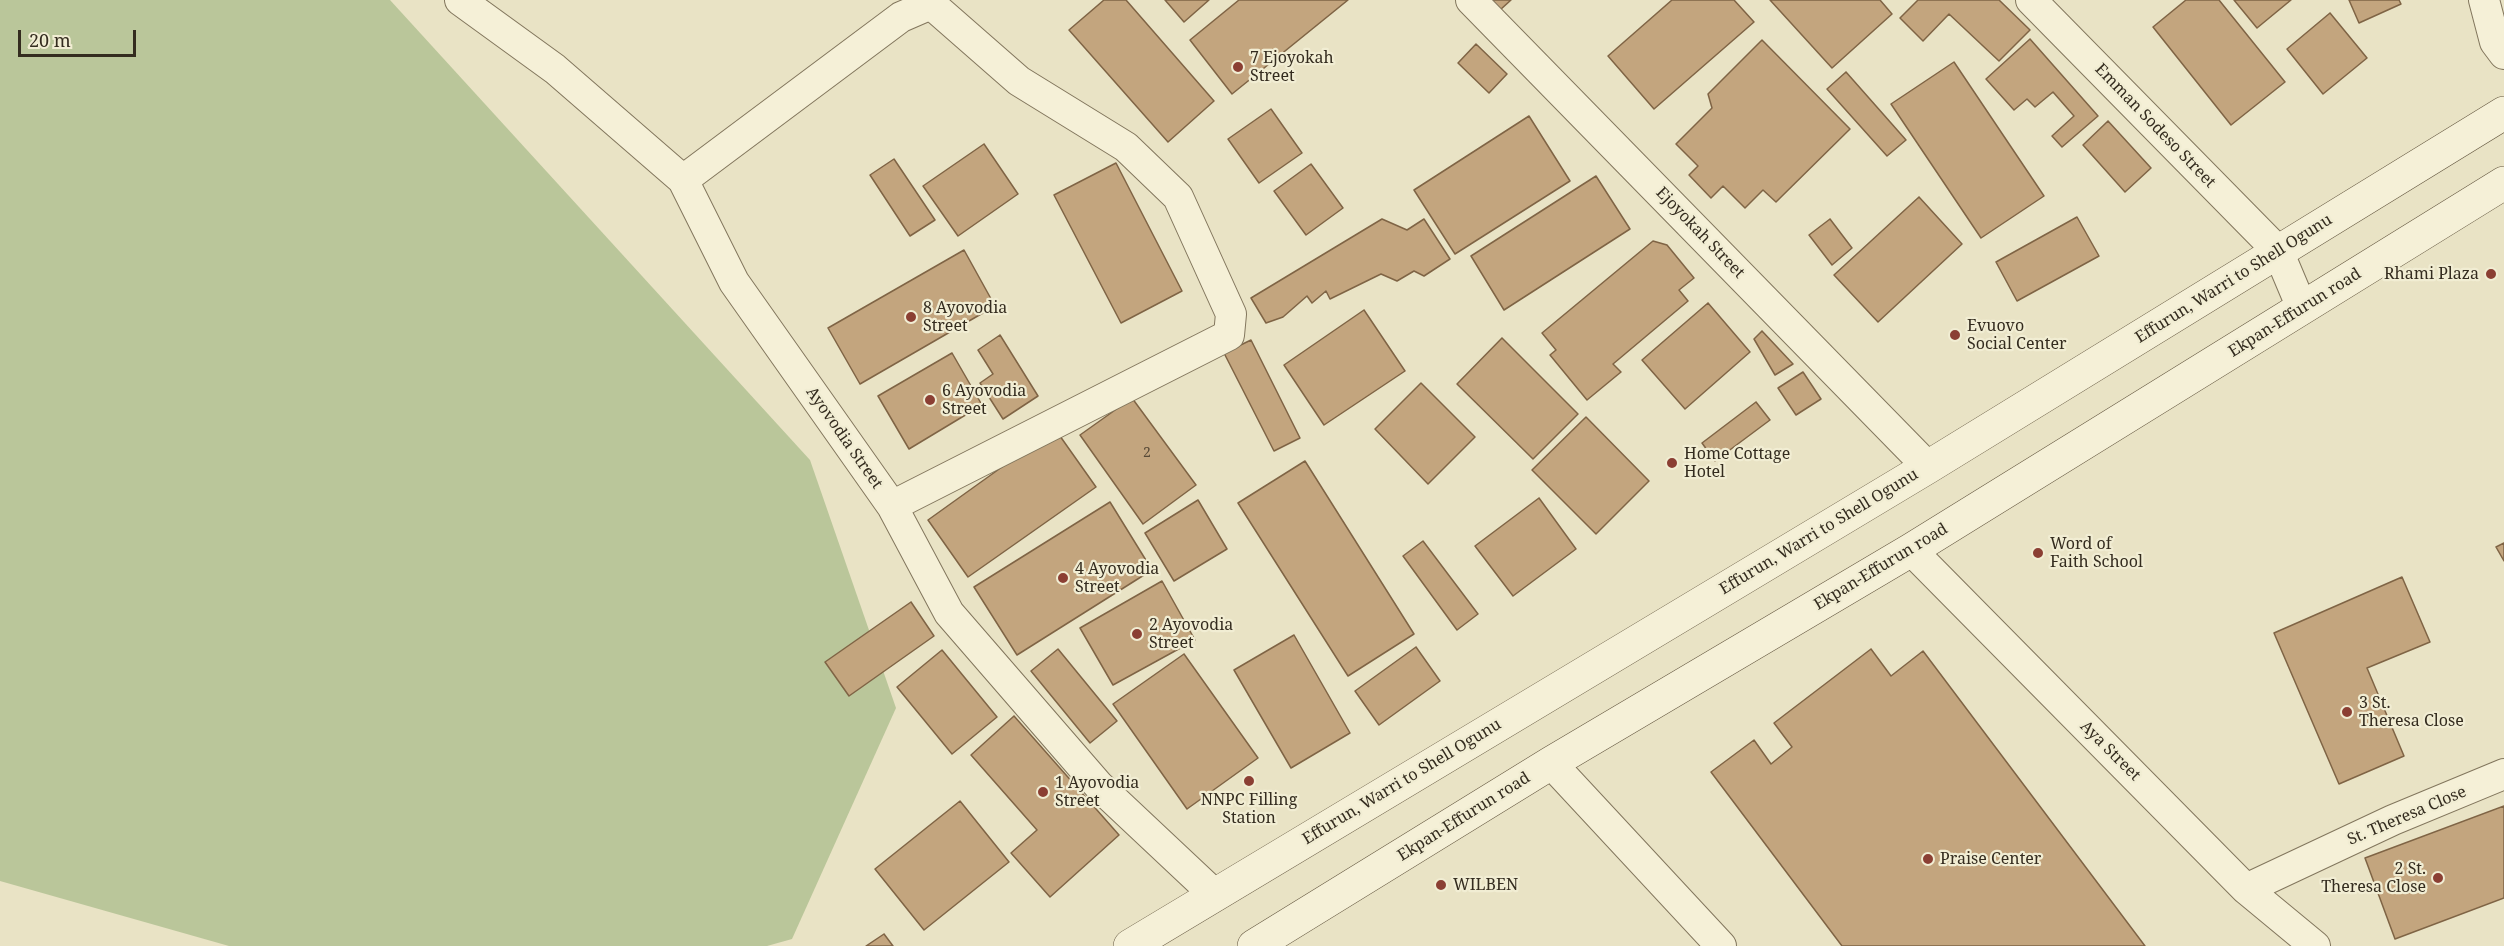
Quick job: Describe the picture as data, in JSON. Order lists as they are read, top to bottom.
{
  "streets": {
    "main road": ["Effurun, Warri to Shell Ogunu", "Ekpan-Effurun road"],
    "street": [
      "Emman Sodeso Street",
      "Ejoyokah Street",
      "Ayovodia Street",
      "Aya Street",
      "St. Theresa Close"
    ]
  },
  "crossings": [
    ["Emman Sodeso Street", "Effurun, Warri to Shell Ogunu"],
    ["Ejoyokah Street", "Effurun, Warri to Shell Ogunu"],
    ["Effurun, Warri to Shell Ogunu", "Ayovodia Street"],
    ["Ekpan-Effurun road", "Aya Street"],
    ["Aya Street", "St. Theresa Close"]
  ],
  "places": [
    "7 Ejoyokah Street",
    "Rhami Plaza",
    "8 Ayovodia Street",
    "Evuovo Social Center",
    "6 Ayovodia Street",
    "Home Cottage Hotel",
    "Word of Faith School",
    "4 Ayovodia Street",
    "2 Ayovodia Street",
    "3 St. Theresa Close",
    "NNPC Filling Station",
    "1 Ayovodia Street",
    "Praise Center",
    "2 St. Theresa Close",
    "WILBEN"
  ],
  "house_numbers": ["2"],
  "scale_bar": "20 m"
}
